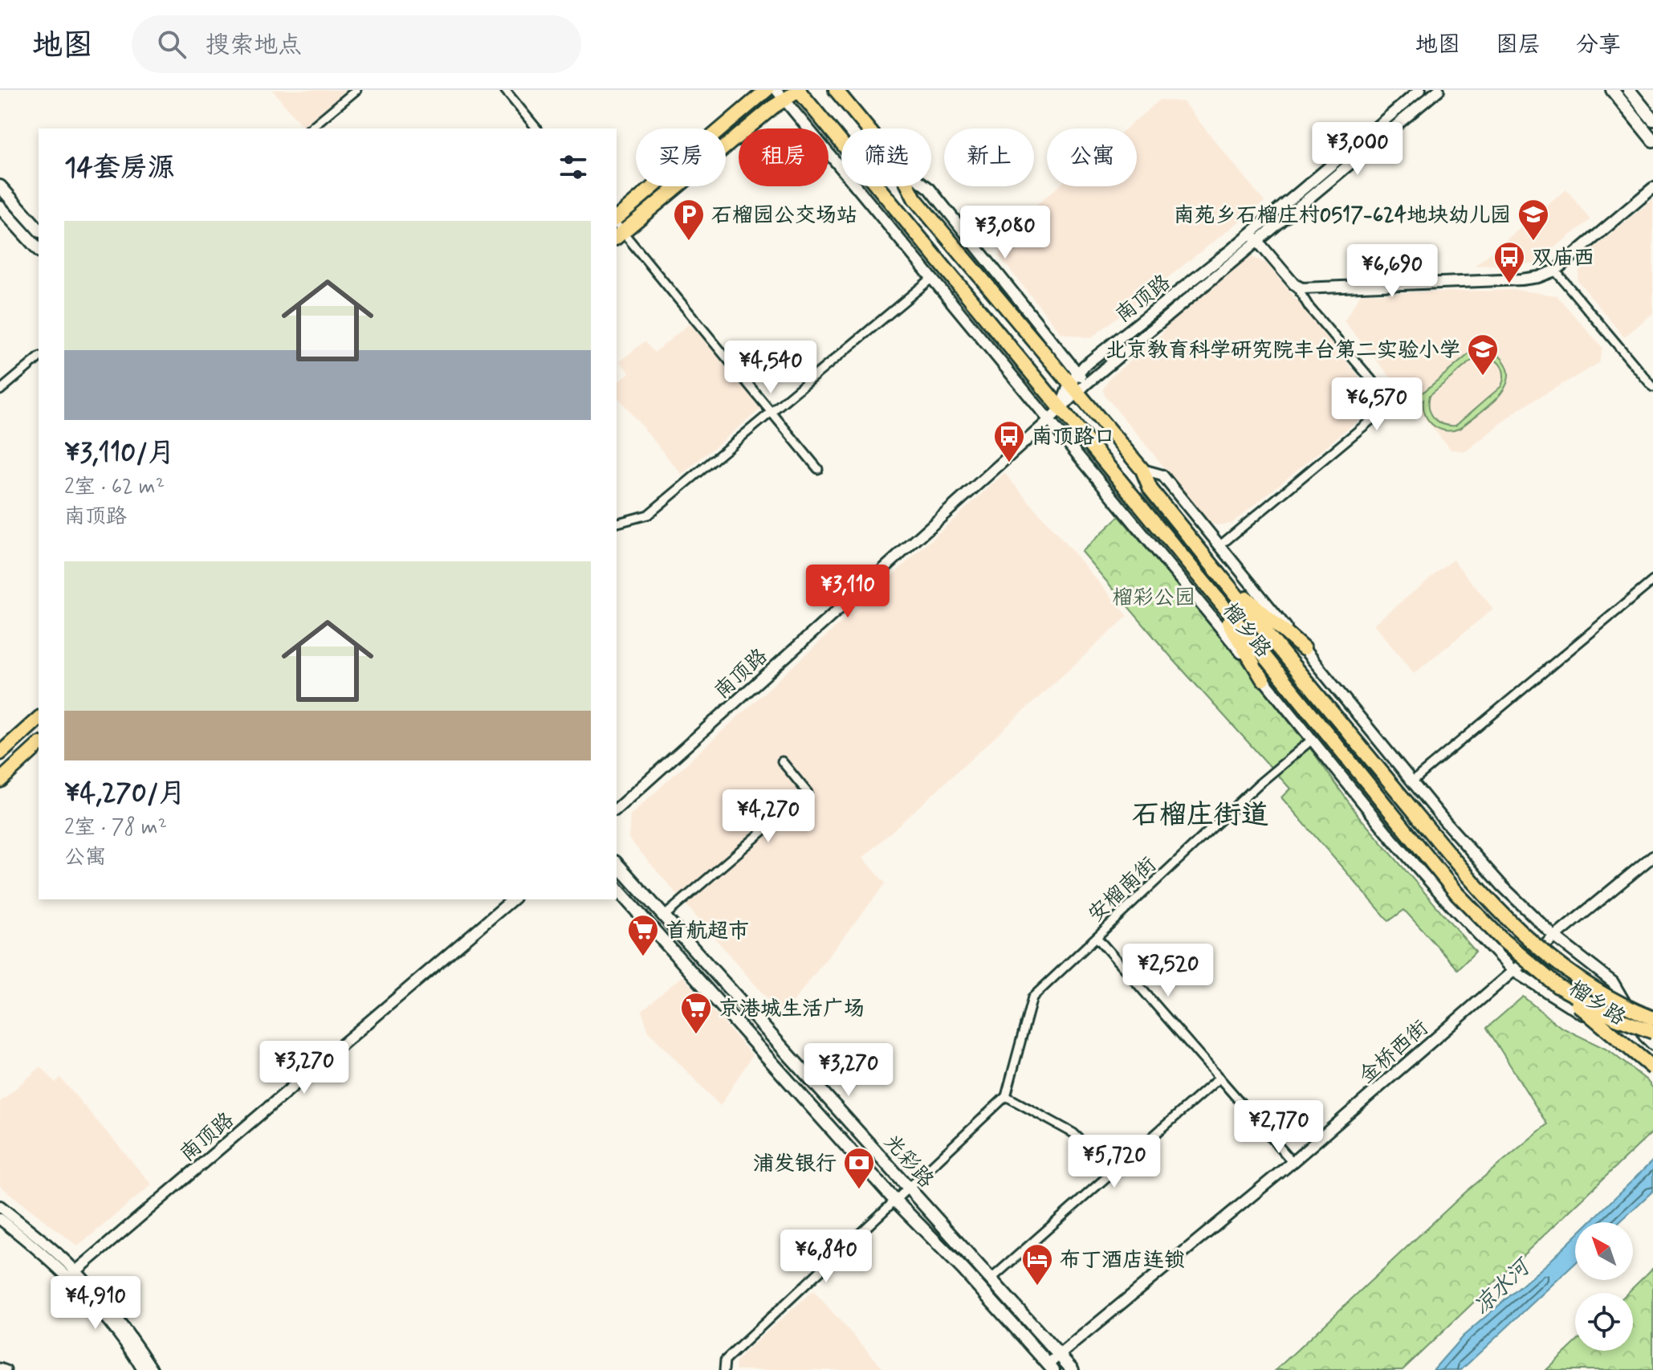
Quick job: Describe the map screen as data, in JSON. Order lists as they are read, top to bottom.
{
  "streets": {
    "main road": ["榴乡路", "光彩路"],
    "street": ["南顶路", "安榴南街", "金桥西街"]
  },
  "crossings": [
    ["南顶路", "榴乡路"],
    ["榴乡路", "安榴南街"],
    ["榴乡路", "金桥西街"],
    ["金桥西街", "光彩路"]
  ],
  "districts": ["石榴庄街道"],
  "water": ["凉水河"],
  "parks": ["榴彩公园"],
  "places": {
    "parking": ["石榴园公交场站"],
    "school or university": ["南苑乡石榴庄村0517-624地块幼儿园", "北京教育科学研究院丰台第二实验小学"],
    "bus stop": ["双庙西", "南顶路口"],
    "supermarket": ["首航超市", "京港城生活广场"],
    "bank": ["浦发银行"],
    "hotel": ["布丁酒店连锁"]
  },
  "north": "top left",
  "page": {
    "header": "地图",
    "search": "搜索地点",
    "nav": ["地图", "图层", "分享"],
    "price": [
      "¥3,000",
      "¥3,080",
      "¥6,690",
      "¥4,540",
      "¥6,570",
      "¥3,110",
      "¥4,270",
      "¥2,520",
      "¥3,270",
      "¥3,270",
      "¥2,770",
      "¥5,720",
      "¥6,840",
      "¥4,910"
    ],
    "chip": [
      "买房",
      "租房",
      "筛选",
      "新上",
      "公寓"
    ],
    "heading": "14套房源",
    "list": [
      {
        "name": "¥3,110/月",
        "note": "2室 · 62 m² · 南顶路"
      },
      {
        "name": "¥4,270/月",
        "note": "2室 · 78 m² · 公寓"
      }
    ]
  }
}
